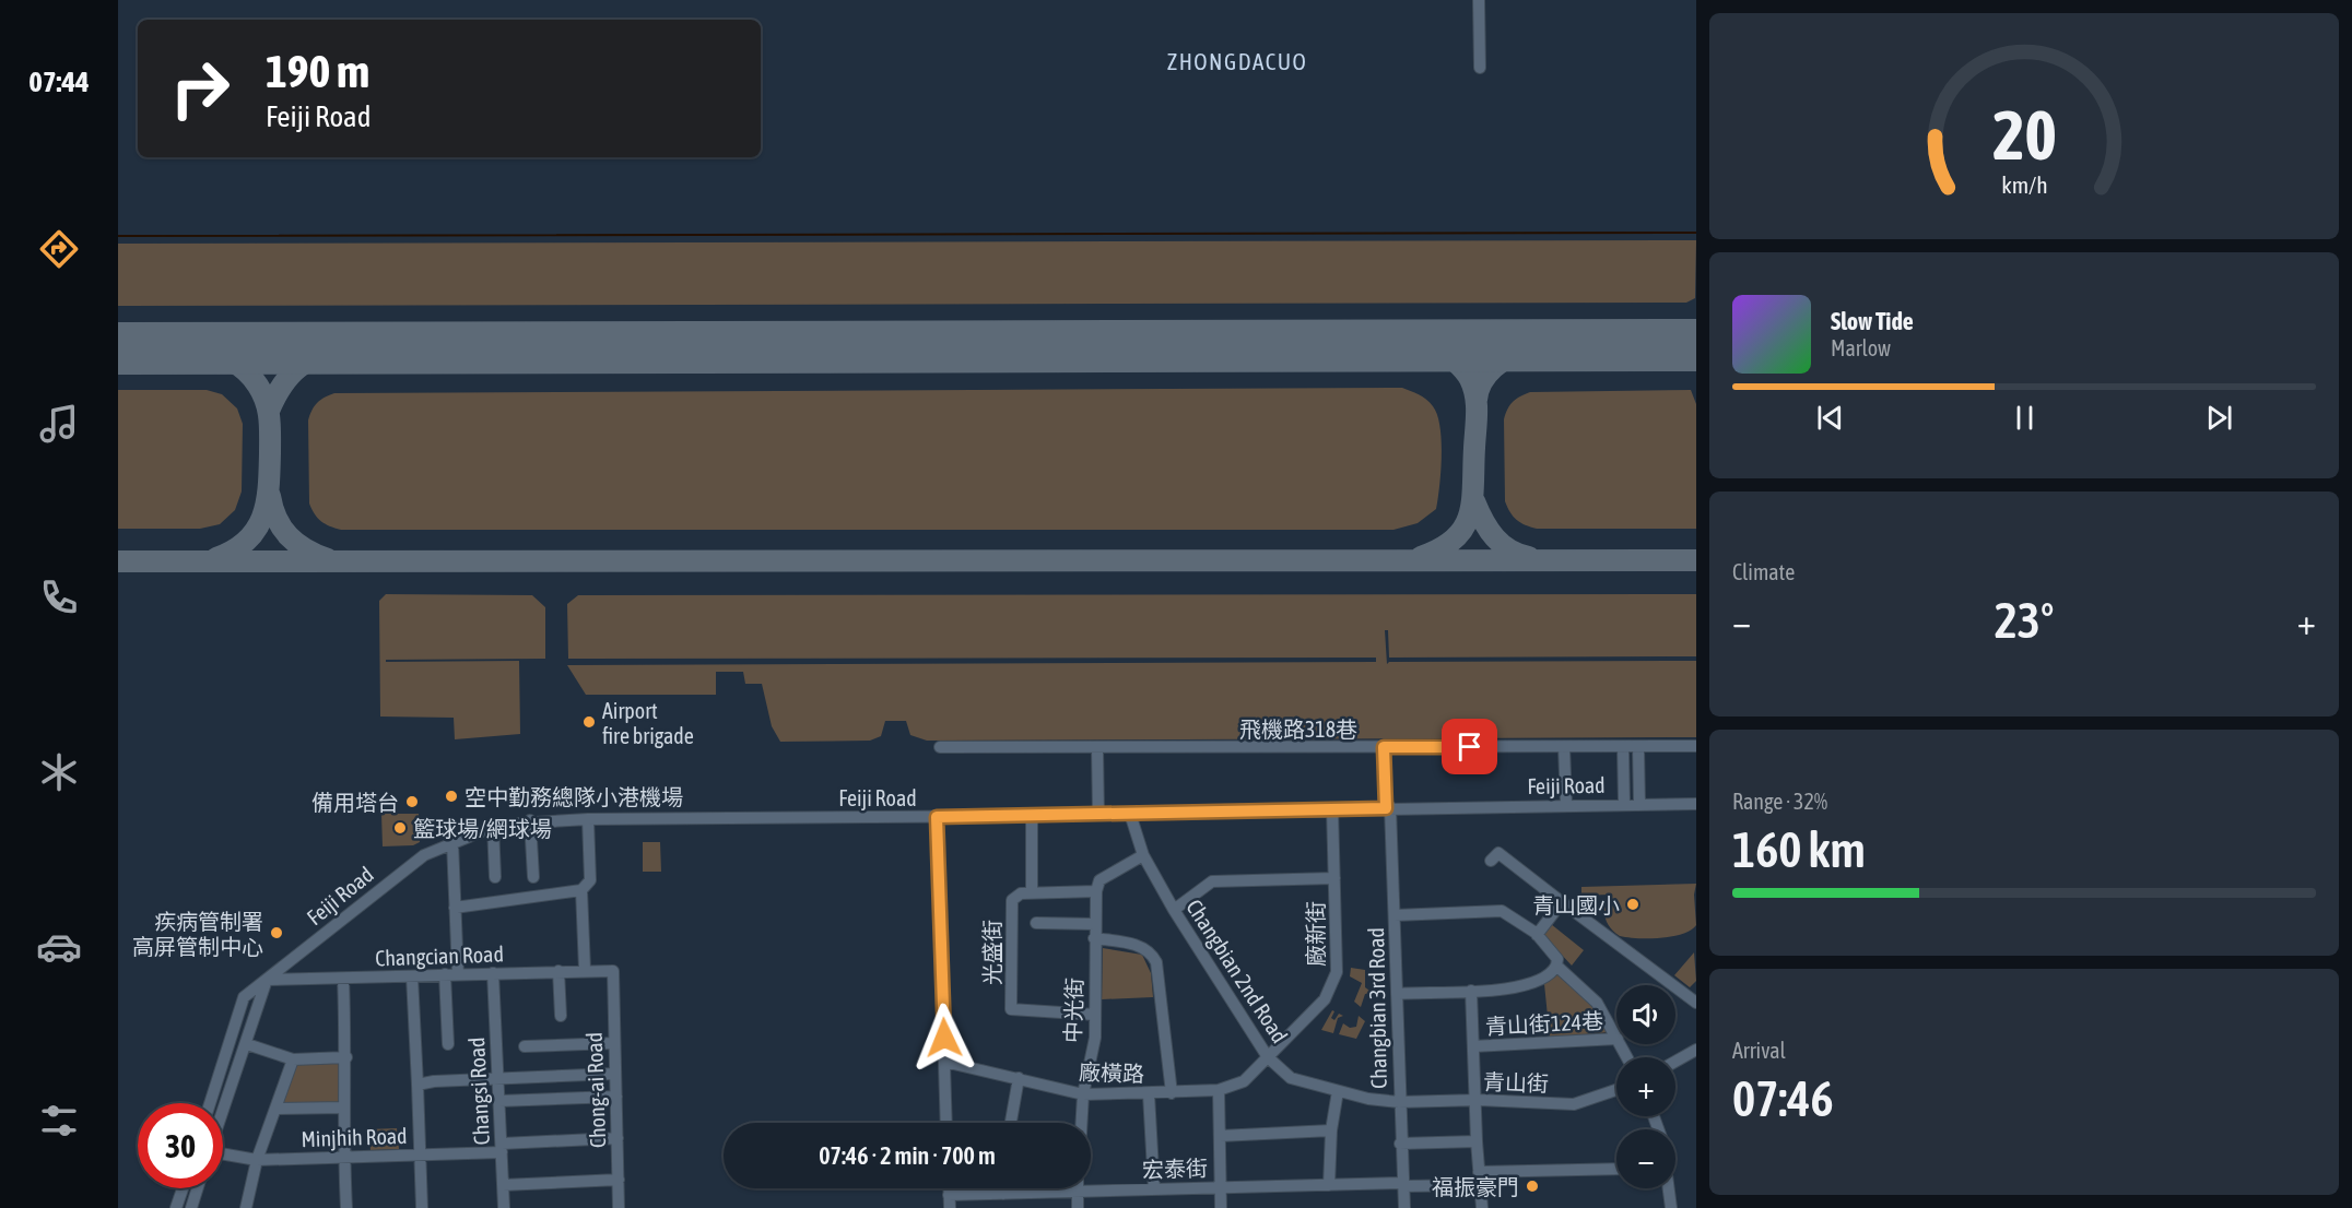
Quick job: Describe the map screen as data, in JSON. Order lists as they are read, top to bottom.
{
  "streets": {
    "street": [
      "飛機路318巷",
      "Feiji Road",
      "廠新街",
      "光盛街",
      "Changcian Road",
      "Changbian 2nd Road",
      "Changbian 3rd Road",
      "中光街",
      "青山街124巷",
      "廠橫路",
      "青山街",
      "Chong-ai Road",
      "Changsi Road",
      "Minjhih Road",
      "宏泰街"
    ]
  },
  "crossings": [
    ["飛機路318巷", "Changbian 3rd Road"],
    ["Feiji Road", "Changcian Road"],
    ["Feiji Road", "Changbian 2nd Road"],
    ["Feiji Road", "Changbian 3rd Road"],
    ["廠新街", "Changbian 2nd Road"],
    ["廠新街", "廠橫路"],
    ["光盛街", "中光街"],
    ["Changcian Road", "Chong-ai Road"],
    ["Changcian Road", "Changsi Road"],
    ["Changbian 2nd Road", "Changbian 3rd Road"],
    ["Changbian 2nd Road", "廠橫路"],
    ["Changbian 2nd Road", "青山街"],
    ["Changbian 3rd Road", "青山街"],
    ["Changbian 3rd Road", "宏泰街"],
    ["中光街", "廠橫路"],
    ["青山街124巷", "青山街"],
    ["青山街124巷", "宏泰街"],
    ["Chong-ai Road", "Minjhih Road"],
    ["Changsi Road", "Minjhih Road"]
  ],
  "districts": ["ZHONGDACUO"],
  "places": [
    "Airport fire brigade",
    "空中勤務總隊小港機場",
    "備用塔台",
    "籃球場/網球場",
    "青山國小",
    "疾病管制署 高屏管制中心",
    "福振豪門"
  ],
  "page": {
    "tabs": "07:44",
    "turn": ["190 m", "Feiji Road"],
    "song": ["Slow Tide", "Marlow"],
    "tile": [
      "Climate",
      ["Range · 32%", "160 km"],
      ["Arrival", "07:46"]
    ],
    "heat": ["−", "23°", "+"],
    "map_buttons": ["+", "−"],
    "limit": "30",
    "trip": "07:46 · 2 min · 700 m",
    "gauge": ["20", "km/h"]
  }
}
